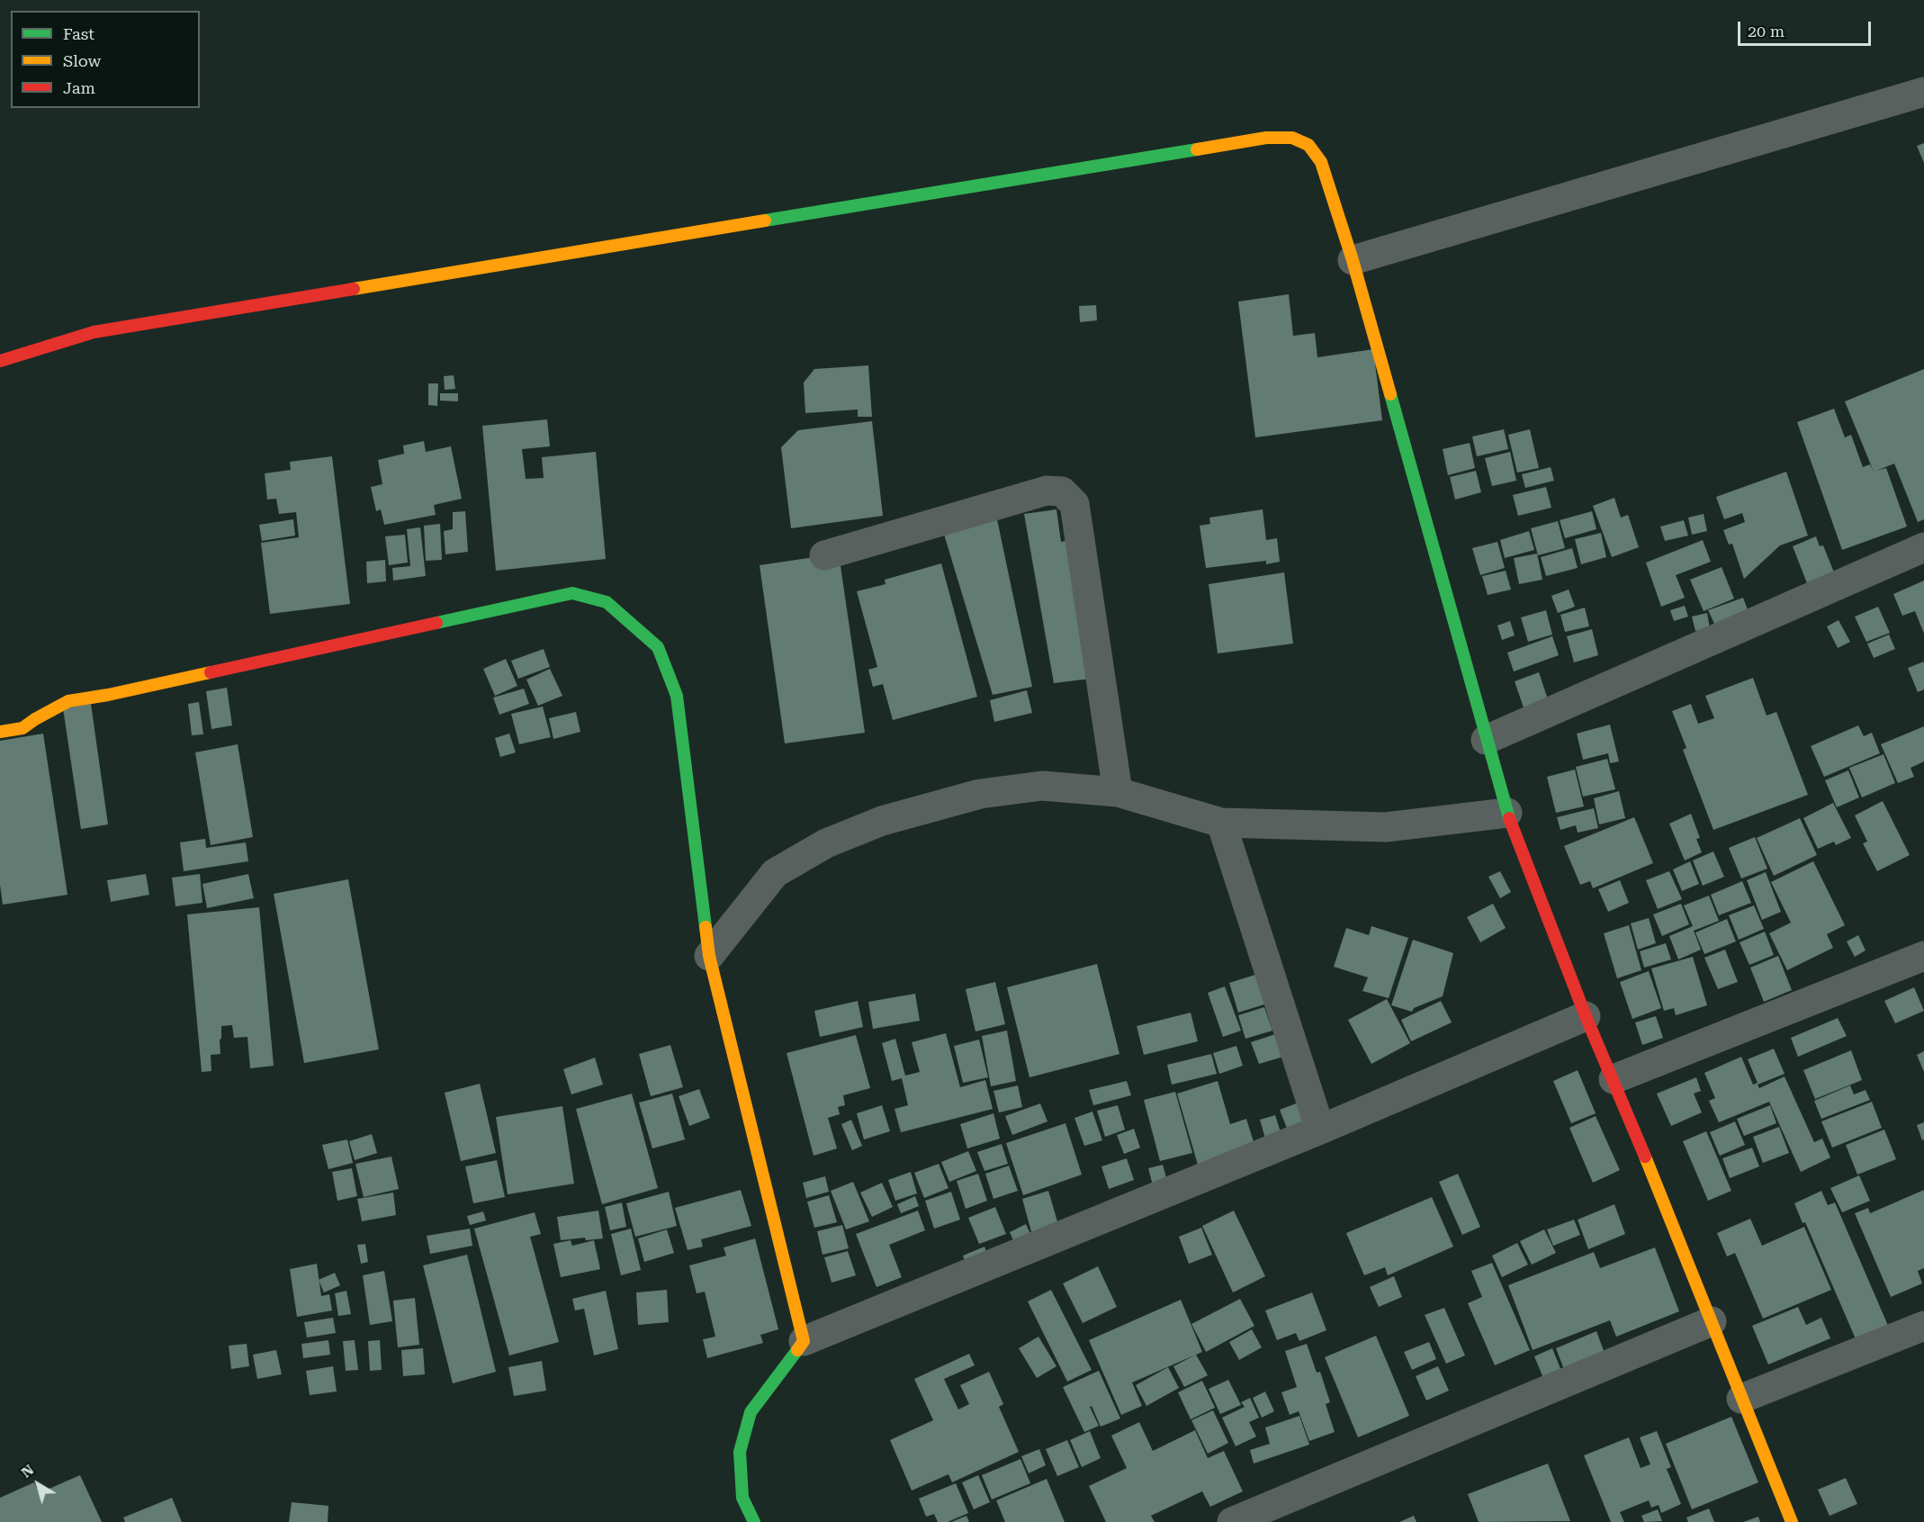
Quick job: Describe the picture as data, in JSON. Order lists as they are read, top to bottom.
{
  "legend": ["Fast", "Slow", "Jam"],
  "scale_bar": "20 m",
  "north": "top left"
}
